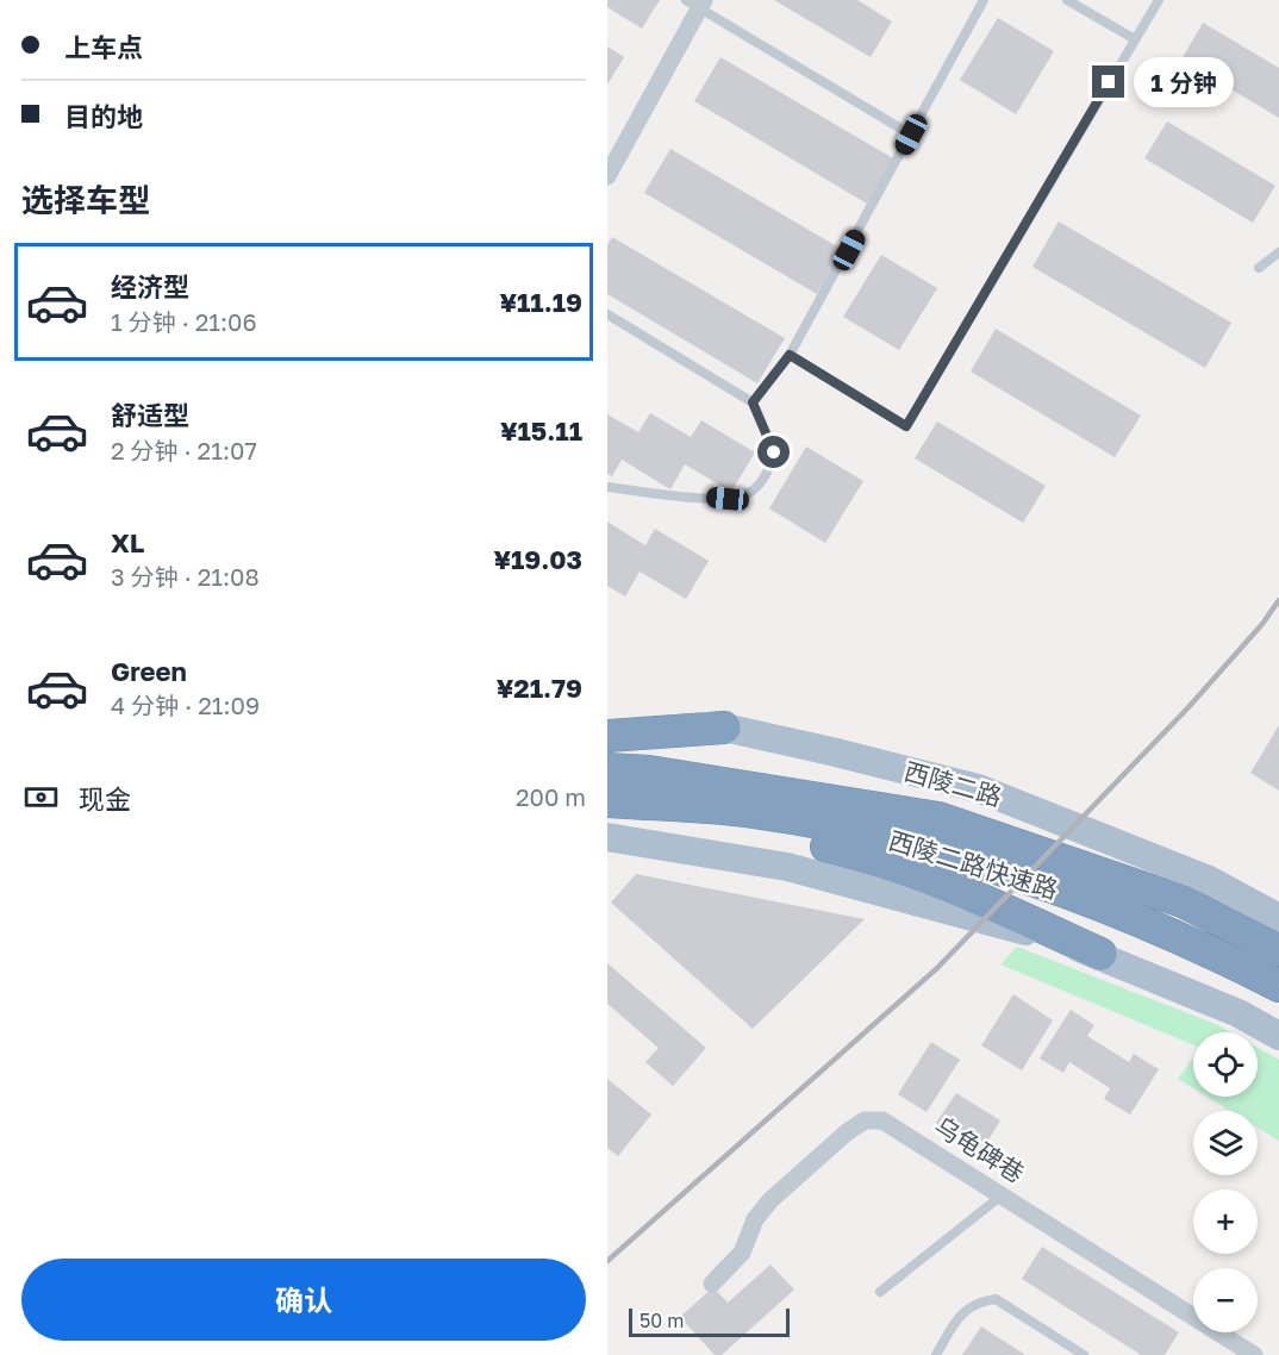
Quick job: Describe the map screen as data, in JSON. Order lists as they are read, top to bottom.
{
  "streets": {
    "highway": ["西陵二路快速路"],
    "main road": ["西陵二路"],
    "street": ["乌龟碑巷"]
  },
  "scale_bar": "50 m",
  "page": {
    "banner": ["上车点", "目的地"],
    "bubble": "1 分钟",
    "heading": "选择车型",
    "list": [
      {
        "name": "经济型",
        "note": "1 分钟 · 21:06",
        "value": "¥11.19"
      },
      {
        "name": "舒适型",
        "note": "2 分钟 · 21:07",
        "value": "¥15.11"
      },
      {
        "name": "XL",
        "note": "3 分钟 · 21:08",
        "value": "¥19.03"
      },
      {
        "name": "Green",
        "note": "4 分钟 · 21:09",
        "value": "¥21.79"
      }
    ],
    "pay": ["现金", "200 m"],
    "map_buttons": ["+", "−"],
    "buttons": "确认",
    "scale": "50 m"
  }
}
